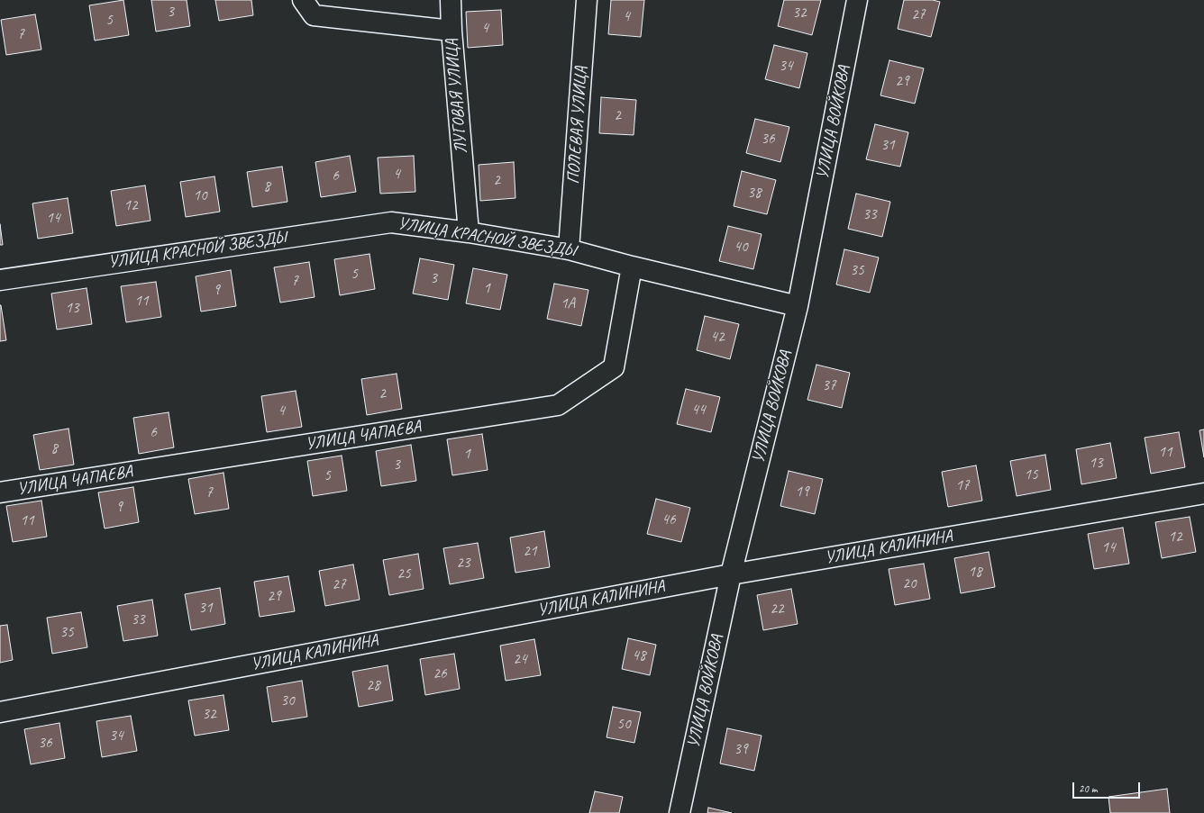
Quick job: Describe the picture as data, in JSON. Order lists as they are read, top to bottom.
{
  "streets": {
    "street": [
      "ЛУГОВАЯ УЛИЦА",
      "УЛИЦА ВОЙКОВА",
      "ПОЛЕВАЯ УЛИЦА",
      "УЛИЦА КРАСНОЙ ЗВЕЗДЫ",
      "УЛИЦА ЧАПАЕВА",
      "УЛИЦА КАЛИНИНА"
    ]
  },
  "crossings": [
    ["ЛУГОВАЯ УЛИЦА", "УЛИЦА КРАСНОЙ ЗВЕЗДЫ"],
    ["УЛИЦА ВОЙКОВА", "УЛИЦА КРАСНОЙ ЗВЕЗДЫ"],
    ["УЛИЦА ВОЙКОВА", "УЛИЦА КАЛИНИНА"],
    ["ПОЛЕВАЯ УЛИЦА", "УЛИЦА КРАСНОЙ ЗВЕЗДЫ"],
    ["УЛИЦА КРАСНОЙ ЗВЕЗДЫ", "УЛИЦА ЧАПАЕВА"]
  ],
  "house_numbers": [
    "3",
    "32",
    "27",
    "4",
    "5",
    "4",
    "7",
    "34",
    "29",
    "2",
    "36",
    "31",
    "4",
    "6",
    "2",
    "8",
    "38",
    "10",
    "12",
    "33",
    "14",
    "40",
    "35",
    "5",
    "3",
    "7",
    "1",
    "9",
    "11",
    "1А",
    "13",
    "42",
    "37",
    "2",
    "44",
    "4",
    "6",
    "8",
    "11",
    "1",
    "13",
    "3",
    "15",
    "5",
    "17",
    "19",
    "7",
    "9",
    "46",
    "11",
    "12",
    "14",
    "21",
    "23",
    "18",
    "25",
    "20",
    "27",
    "29",
    "31",
    "22",
    "33",
    "35",
    "48",
    "24",
    "26",
    "28",
    "30",
    "32",
    "50",
    "34",
    "36",
    "39"
  ],
  "scale_bar": "20 m"
}
